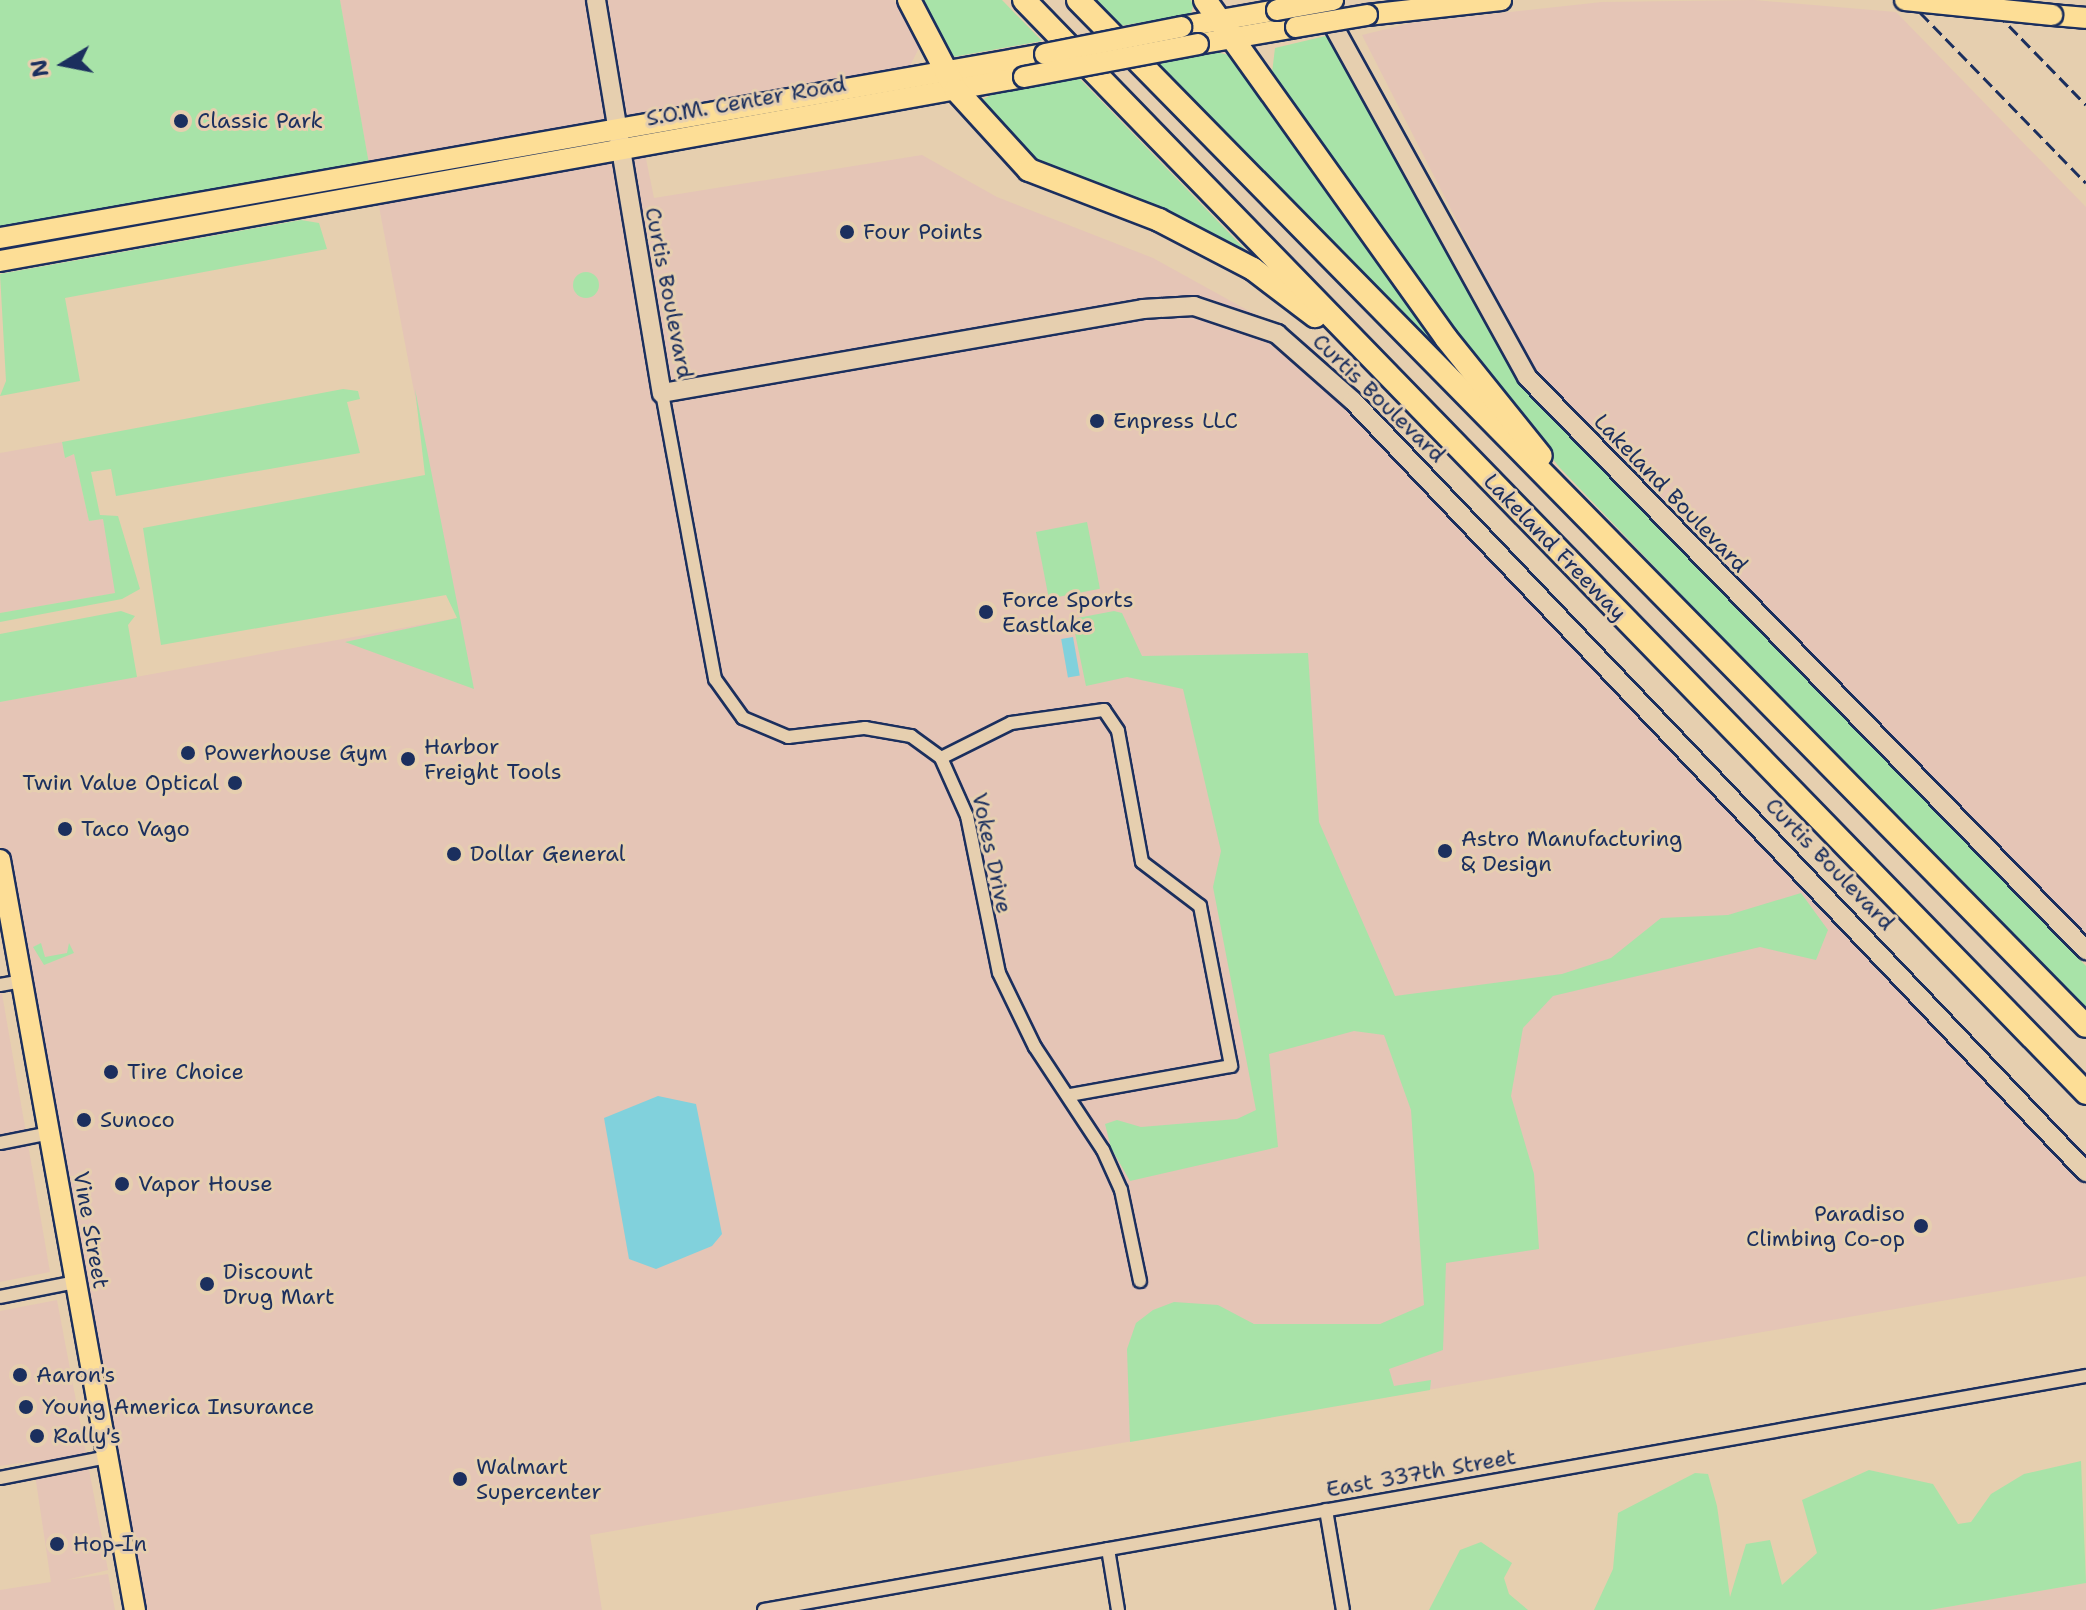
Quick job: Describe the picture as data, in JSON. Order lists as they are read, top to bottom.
{
  "streets": {
    "highway": ["Lakeland Freeway"],
    "main road": ["S.O.M. Center Road", "Vine Street"],
    "street": [
      "Curtis Boulevard",
      "Lakeland Boulevard",
      "Vokes Drive",
      "East 337th Street"
    ]
  },
  "crossings": [
    ["S.O.M. Center Road", "Curtis Boulevard"]
  ],
  "places": [
    "Classic Park",
    "Four Points",
    "Enpress LLC",
    "Force Sports Eastlake",
    "Powerhouse Gym",
    "Harbor Freight Tools",
    "Twin Value Optical",
    "Taco Vago",
    "Astro Manufacturing & Design",
    "Dollar General",
    "Tire Choice",
    "Sunoco",
    "Vapor House",
    "Paradiso Climbing Co-op",
    "Discount Drug Mart",
    "Aaron's",
    "Young America Insurance",
    "Rally's",
    "Walmart Supercenter",
    "Hop-In"
  ],
  "north": "left"
}
